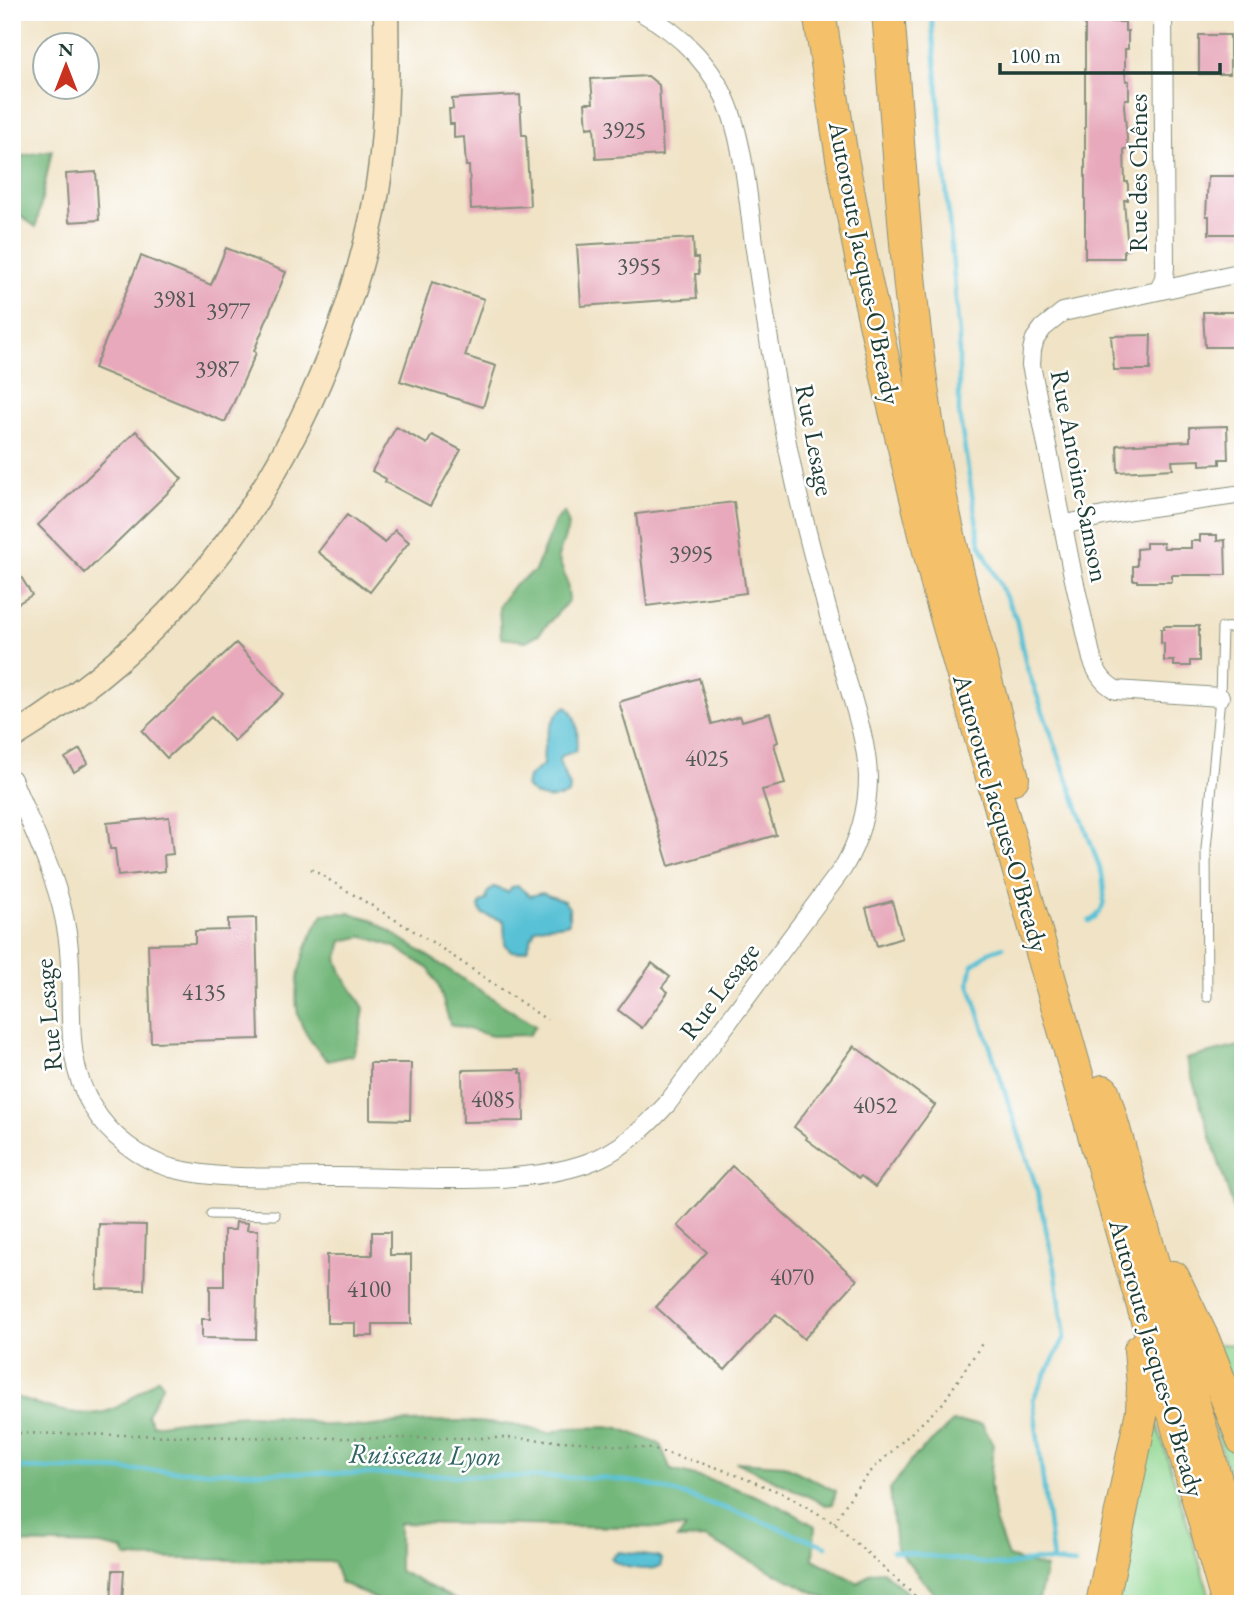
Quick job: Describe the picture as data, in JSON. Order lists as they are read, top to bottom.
{
  "streets": {
    "highway": ["Autoroute Jacques-O'Bready"],
    "street": ["Rue des Chênes", "Rue Lesage", "Rue Antoine-Samson"]
  },
  "crossings": [
    ["Rue des Chênes", "Rue Antoine-Samson"]
  ],
  "water": ["Ruisseau Lyon"],
  "house_numbers": [
    "3925",
    "3955",
    "3981",
    "3977",
    "3987",
    "3995",
    "4025",
    "4135",
    "4085",
    "4052",
    "4070",
    "4100"
  ],
  "scale_bar": "100 m",
  "north": "top"
}
